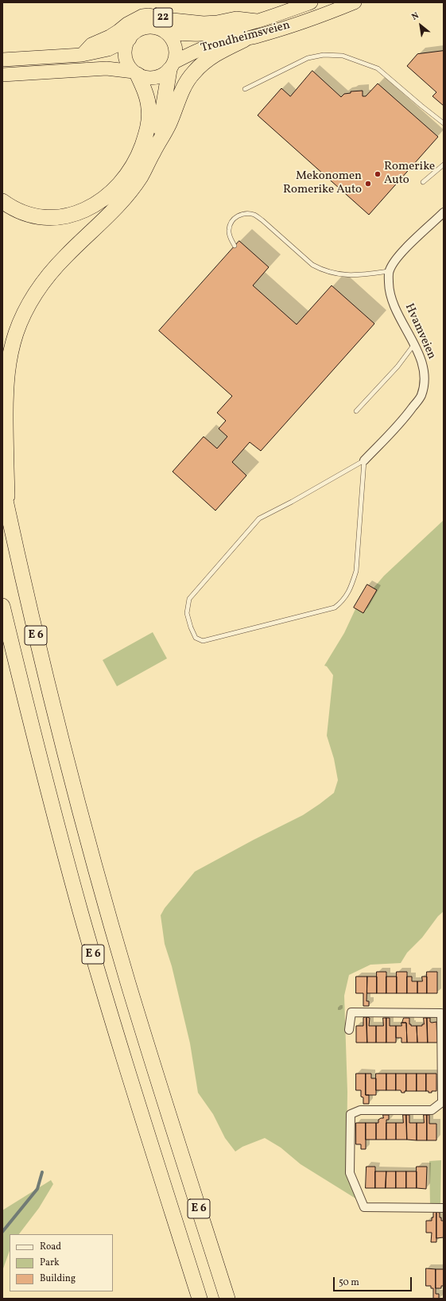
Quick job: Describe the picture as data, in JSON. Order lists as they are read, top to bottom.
{
  "streets": {
    "highway": ["22", "Trondheimsveien", "E 6"],
    "street": ["Hvamveien"]
  },
  "crossings": [
    ["22", "Trondheimsveien"]
  ],
  "places": ["Romerike Auto", "Mekonomen Romerike Auto"],
  "legend": ["Road", "Park", "Building"],
  "scale_bar": "50 m",
  "north": "top left"
}
